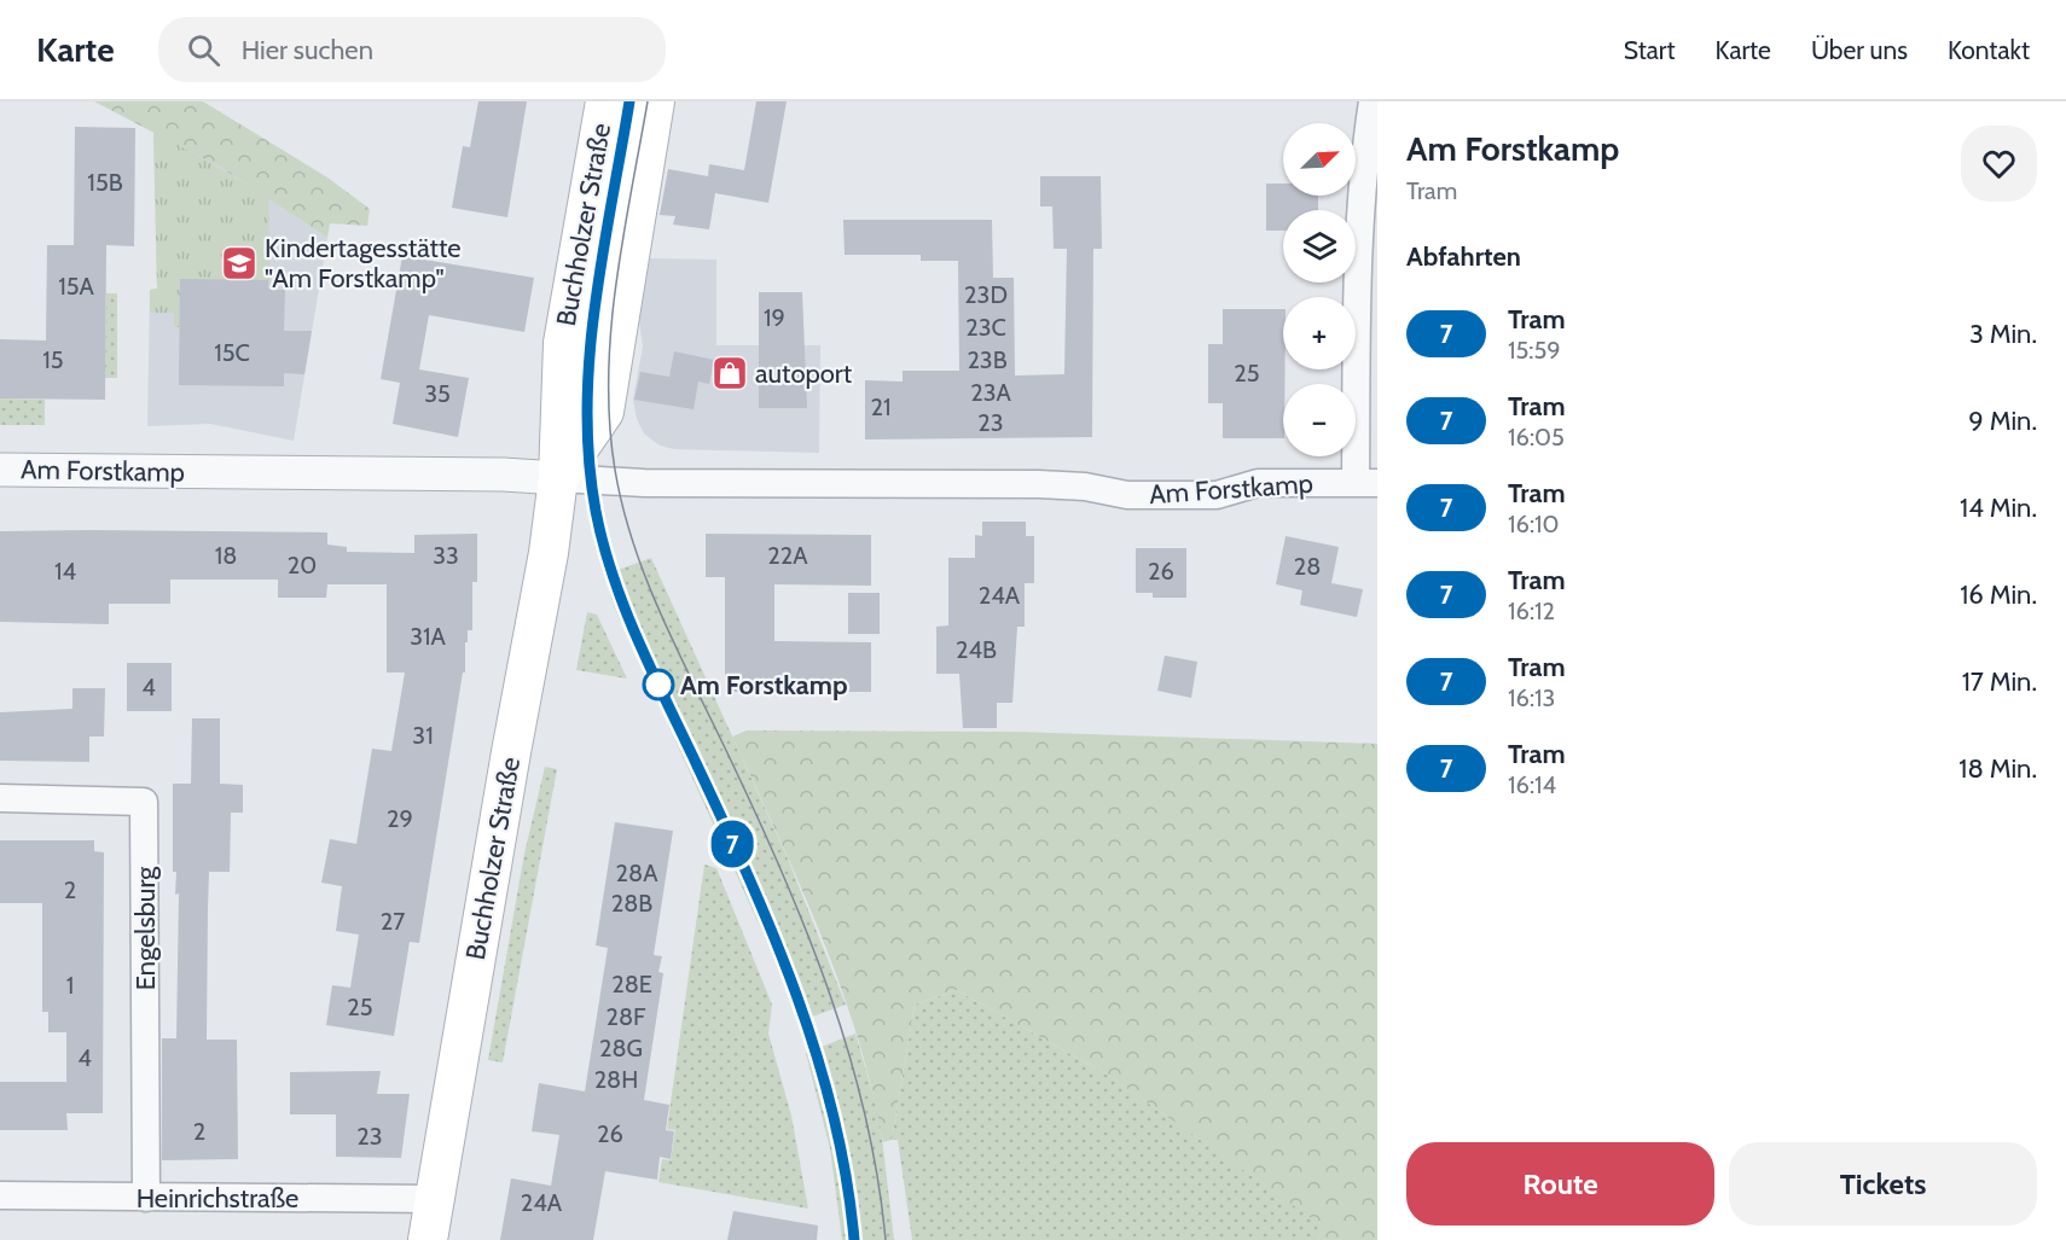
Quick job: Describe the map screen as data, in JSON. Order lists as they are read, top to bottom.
{
  "streets": {
    "main road": ["Buchholzer Straße"],
    "street": ["Am Forstkamp", "Engelsburg", "Heinrichstraße"]
  },
  "crossings": [
    ["Buchholzer Straße", "Am Forstkamp"],
    ["Buchholzer Straße", "Heinrichstraße"],
    ["Engelsburg", "Heinrichstraße"]
  ],
  "places": {
    "school or university": ["Kindertagesstätte \"Am Forstkamp\""],
    "shop": ["autoport"],
    "other": ["Am Forstkamp"]
  },
  "lines": ["tram line 7"],
  "house_numbers": [
    "15B",
    "15A",
    "23D",
    "19",
    "23C",
    "15C",
    "15",
    "23B",
    "25",
    "23A",
    "35",
    "21",
    "23",
    "18",
    "33",
    "22A",
    "20",
    "28",
    "14",
    "26",
    "24A",
    "31A",
    "24B",
    "4",
    "31",
    "29",
    "28A",
    "2",
    "28B",
    "27",
    "28E",
    "1",
    "25",
    "28F",
    "28G",
    "4",
    "28H",
    "2",
    "26",
    "23",
    "24A"
  ],
  "north": "top right",
  "page": {
    "header": "Karte",
    "search": "Hier suchen",
    "nav": [
      "Start",
      "Karte",
      "Über uns",
      "Kontakt"
    ],
    "on_map": "7",
    "heading": [
      ["Am Forstkamp", "Tram"],
      "Abfahrten"
    ],
    "map_buttons": ["+", "−"],
    "list": [
      {
        "mark": "7",
        "name": "Tram",
        "note": "15:59",
        "value": "3 Min."
      },
      {
        "mark": "7",
        "name": "Tram",
        "note": "16:05",
        "value": "9 Min."
      },
      {
        "mark": "7",
        "name": "Tram",
        "note": "16:10",
        "value": "14 Min."
      },
      {
        "mark": "7",
        "name": "Tram",
        "note": "16:12",
        "value": "16 Min."
      },
      {
        "mark": "7",
        "name": "Tram",
        "note": "16:13",
        "value": "17 Min."
      },
      {
        "mark": "7",
        "name": "Tram",
        "note": "16:14",
        "value": "18 Min."
      }
    ],
    "buttons": ["Route", "Tickets"]
  }
}
